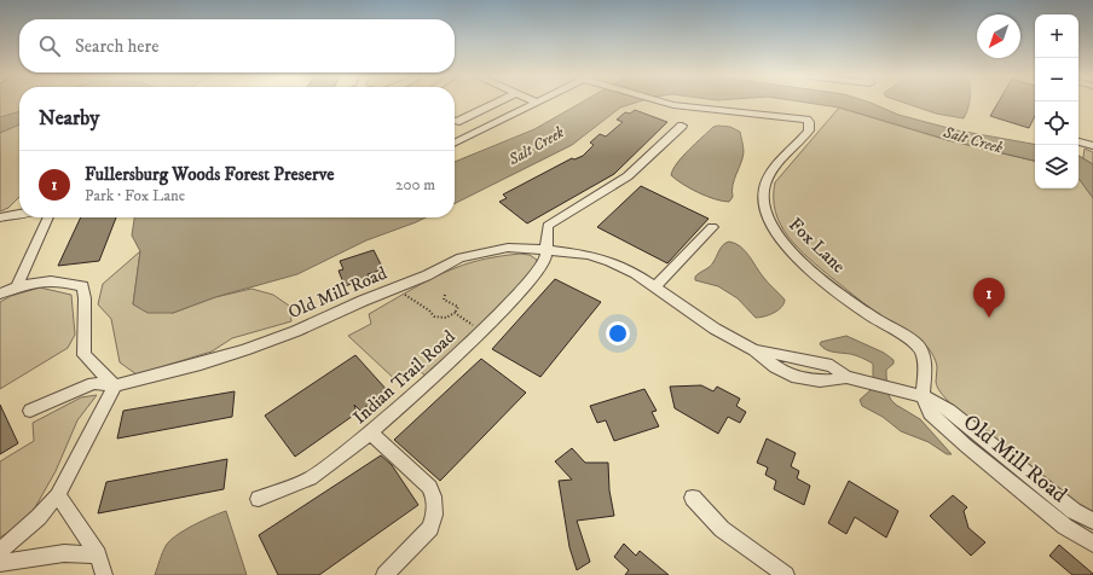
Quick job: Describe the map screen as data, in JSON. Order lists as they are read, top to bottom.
{
  "streets": {
    "street": ["Fox Lane", "Old Mill Road", "Indian Trail Road"]
  },
  "crossings": [
    ["Fox Lane", "Old Mill Road"],
    ["Old Mill Road", "Indian Trail Road"]
  ],
  "water": ["Salt Creek"],
  "north": "bottom left",
  "page": {
    "map_buttons": ["+", "−"],
    "search": "Search here",
    "heading": "Nearby",
    "list": [
      {
        "mark": "1",
        "name": "Fullersburg Woods Forest Preserve",
        "note": "Park · Fox Lane",
        "value": "200 m"
      }
    ],
    "pins": "1"
  }
}
